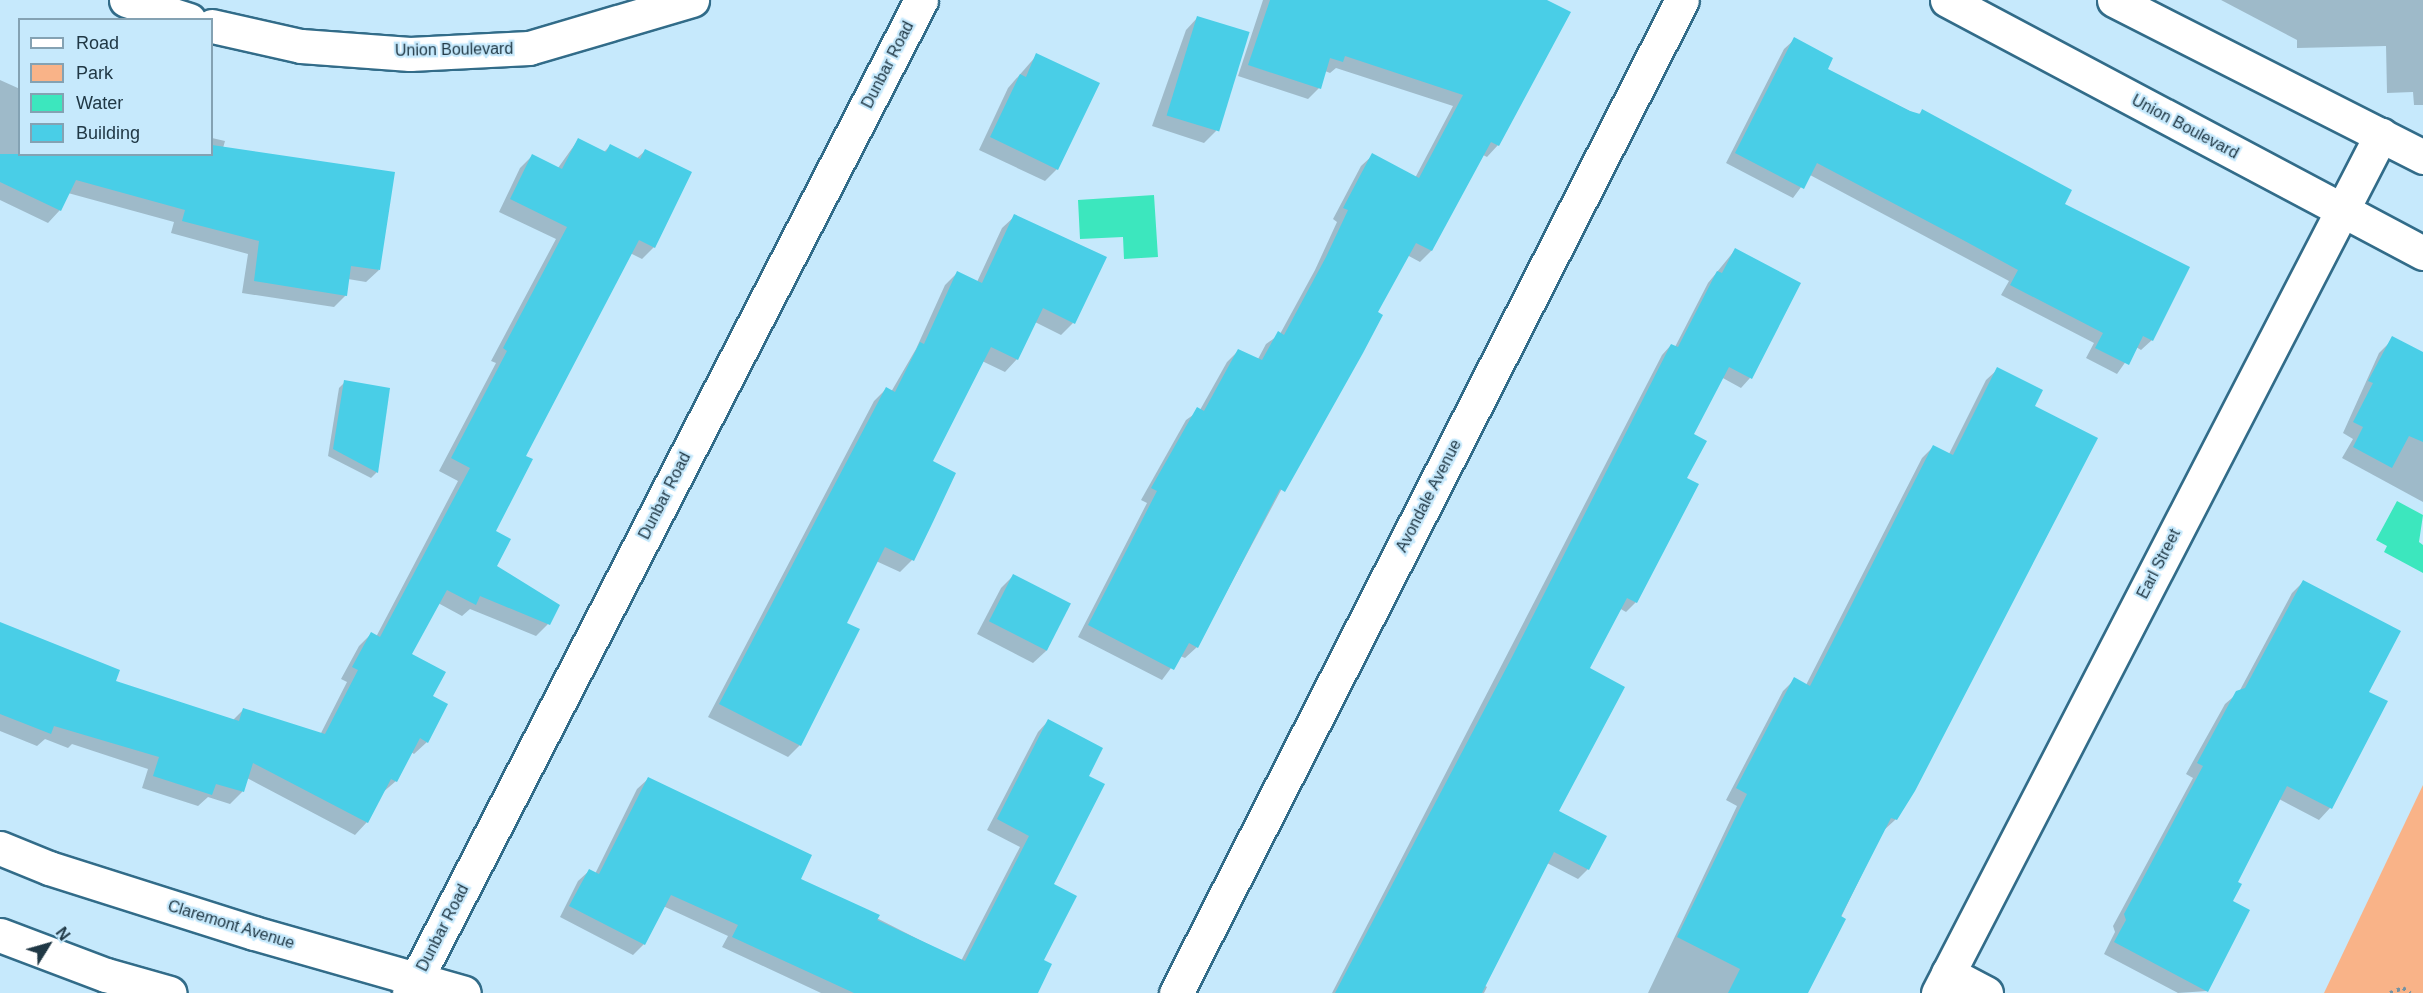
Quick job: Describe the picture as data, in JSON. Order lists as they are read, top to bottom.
{
  "streets": {
    "street": [
      "Union Boulevard",
      "Dunbar Road",
      "Avondale Avenue",
      "Earl Street",
      "Claremont Avenue"
    ]
  },
  "crossings": [
    ["Union Boulevard", "Earl Street"],
    ["Dunbar Road", "Claremont Avenue"]
  ],
  "legend": [
    "Road",
    "Park",
    "Water",
    "Building"
  ],
  "north": "top right"
}
